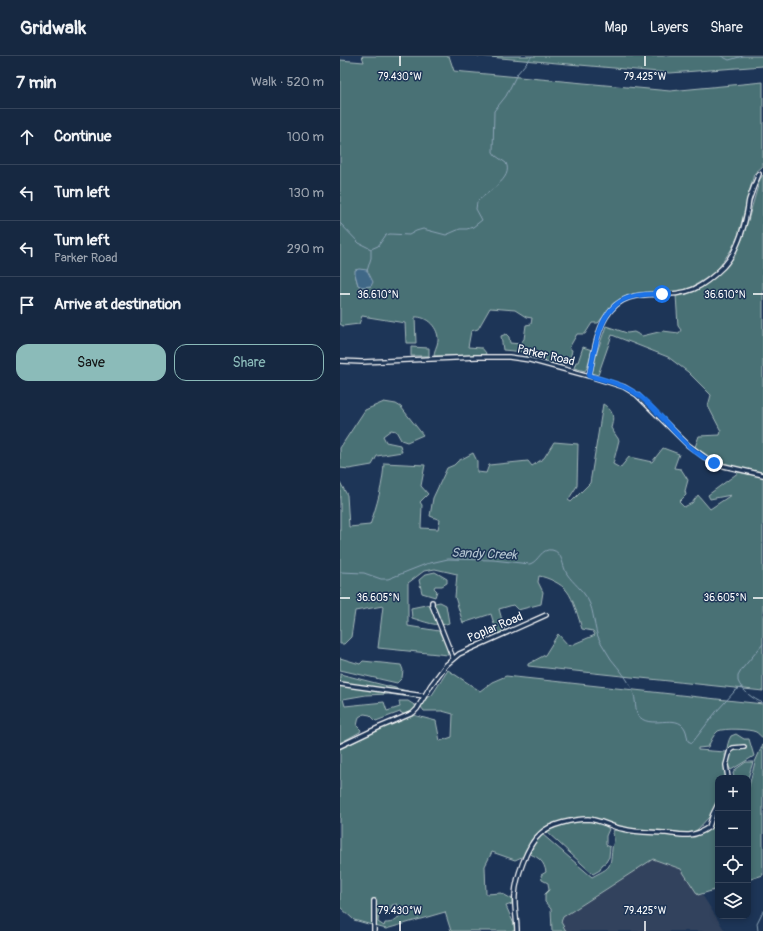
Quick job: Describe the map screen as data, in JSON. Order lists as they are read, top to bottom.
{
  "streets": {
    "street": ["Parker Road", "Poplar Road"]
  },
  "water": ["Sandy Creek"],
  "page": {
    "header": "Gridwalk",
    "nav": ["Map", "Layers", "Share"],
    "heading": ["7 min", "Walk · 520 m"],
    "list": [
      ["Continue", "100 m"],
      ["Turn left", "130 m"],
      ["Turn left", "Parker Road", "290 m"],
      "Arrive at destination"
    ],
    "buttons": ["Save", "Share"],
    "map_buttons": ["+", "−"]
  },
  "coordinates": [
    "79.430°W",
    "79.425°W",
    "36.610°N",
    "36.605°N"
  ]
}
